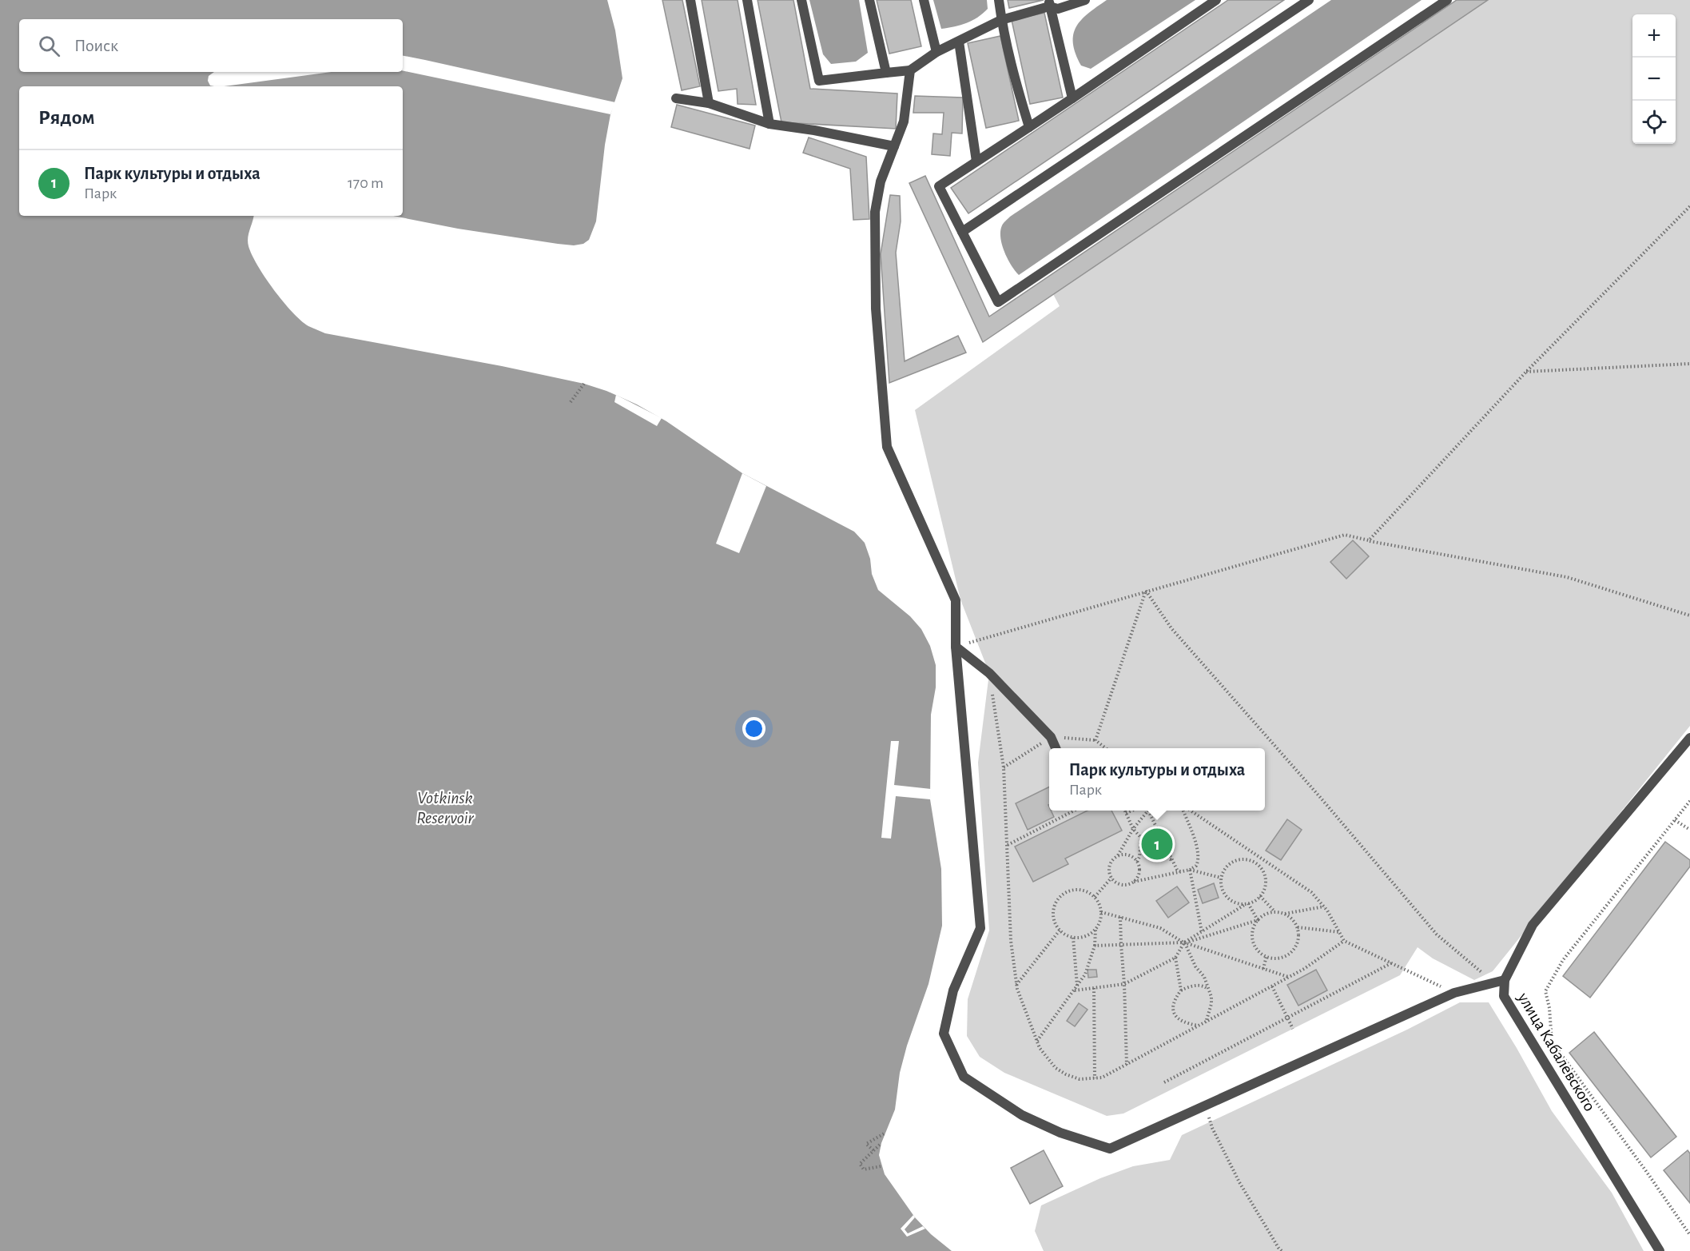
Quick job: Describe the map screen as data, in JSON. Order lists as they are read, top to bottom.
{
  "streets": {
    "street": ["улица Кабалевского"]
  },
  "water": ["Votkinsk Reservoir"],
  "page": {
    "map_buttons": ["+", "−"],
    "search": "Поиск",
    "heading": "Рядом",
    "list": [
      {
        "mark": "1",
        "name": "Парк культуры и отдыха",
        "note": "Парк",
        "value": "170 m"
      }
    ],
    "popup": ["Парк культуры и отдыха", "Парк"],
    "pins": "1"
  }
}
